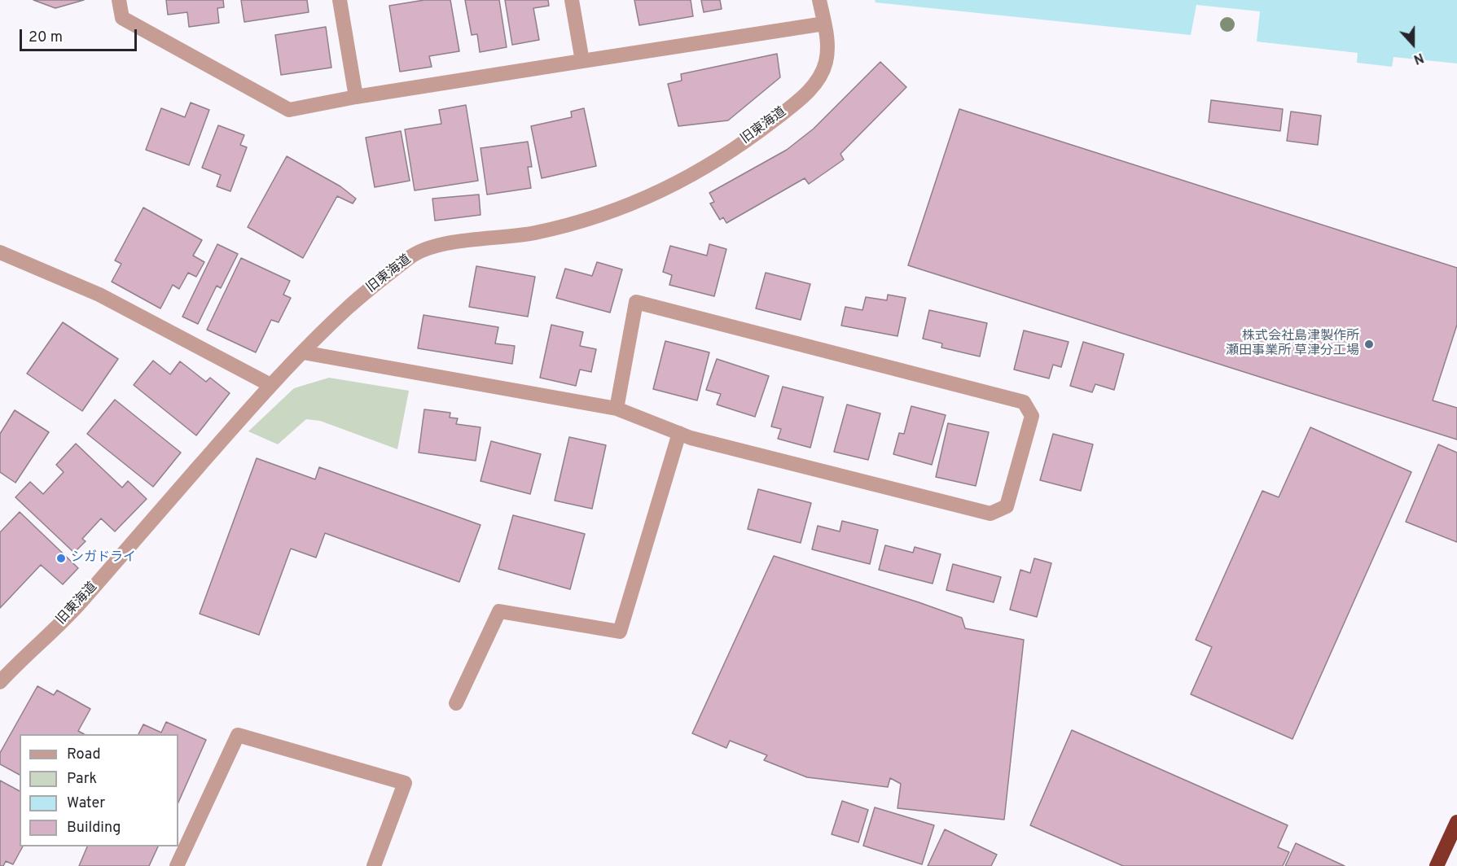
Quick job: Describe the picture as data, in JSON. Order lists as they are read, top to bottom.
{
  "streets": {
    "street": ["旧東海道"]
  },
  "places": ["株式会社島津製作所 瀬田事業所 草津分工場", "シガドライ"],
  "legend": [
    "Road",
    "Park",
    "Water",
    "Building"
  ],
  "scale_bar": "20 m",
  "north": "bottom"
}
